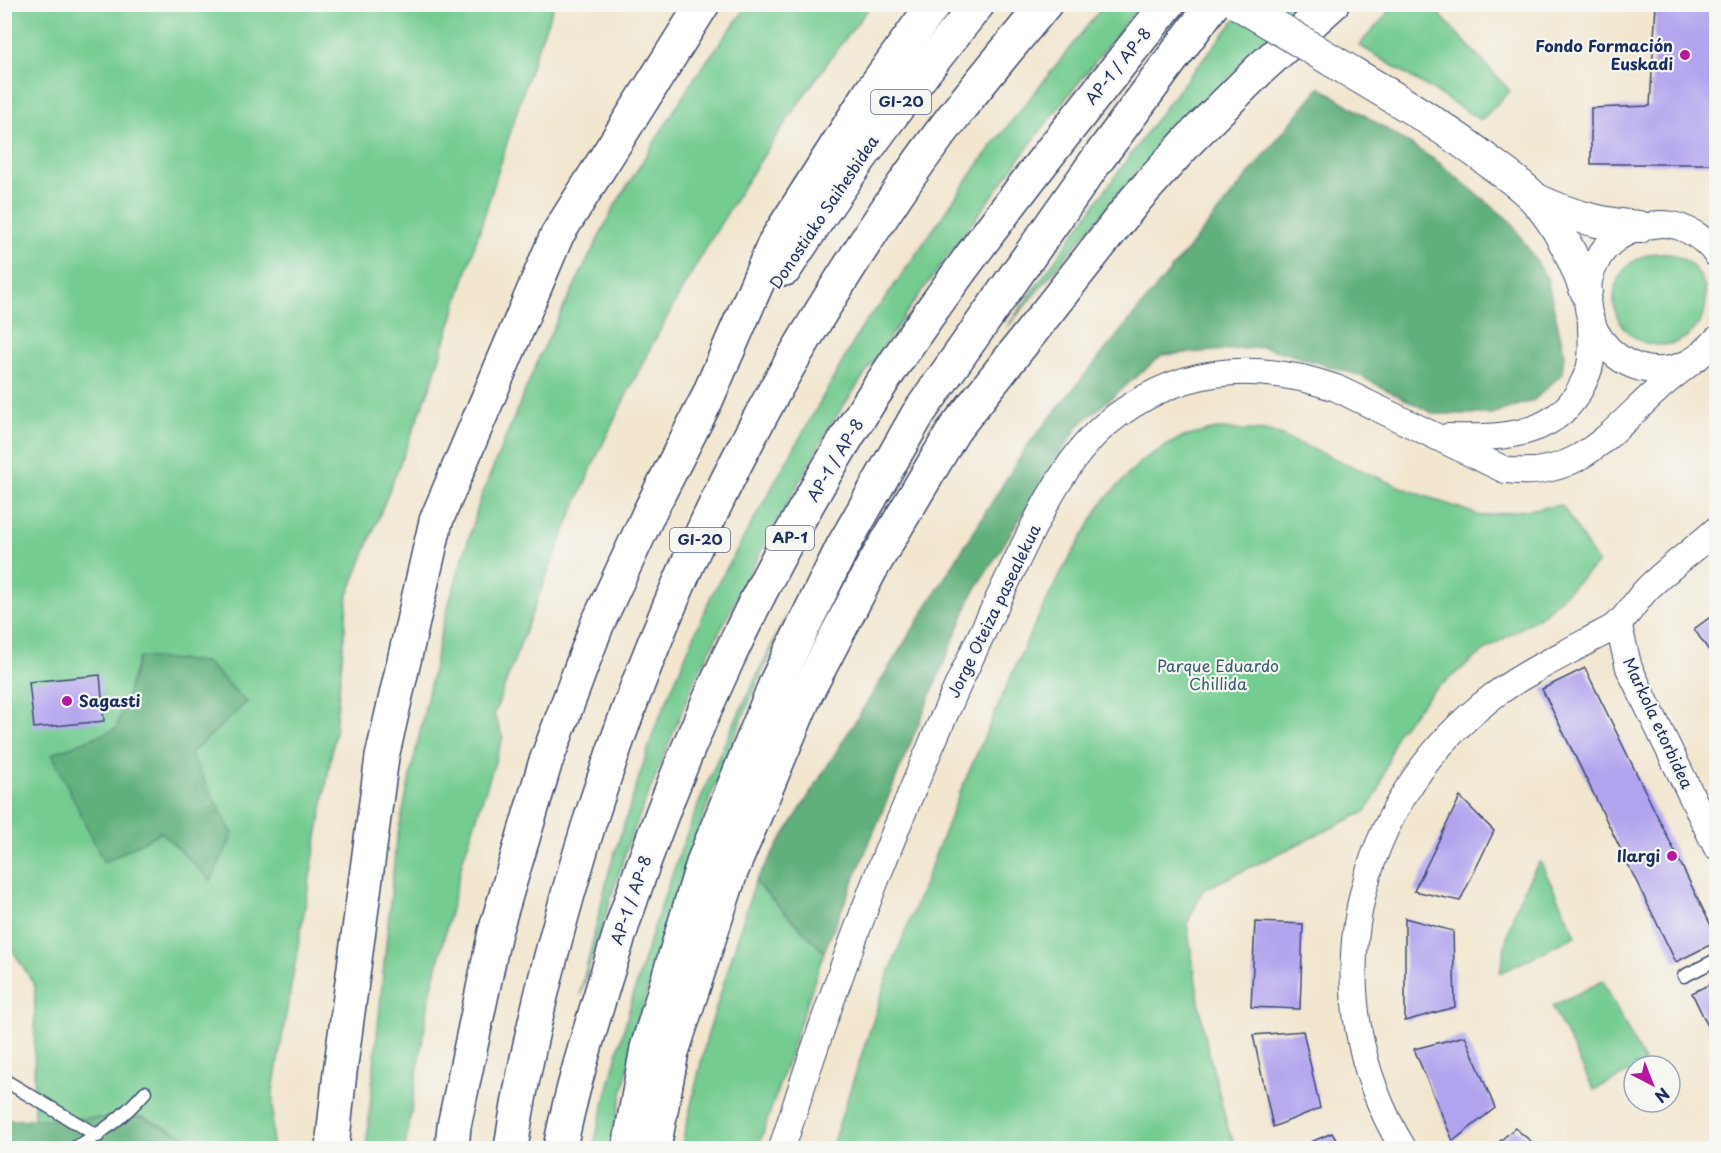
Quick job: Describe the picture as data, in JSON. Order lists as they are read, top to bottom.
{
  "streets": {
    "highway": [
      "AP-1 / AP-8",
      "GI-20",
      "Donostiako Saihesbidea",
      "AP-1"
    ],
    "street": ["Jorge Oteiza pasealekua", "Markola etorbidea"]
  },
  "parks": ["Parque Eduardo Chillida"],
  "places": ["Fondo Formación Euskadi", "Sagasti", "Ilargi"],
  "north": "bottom right"
}
